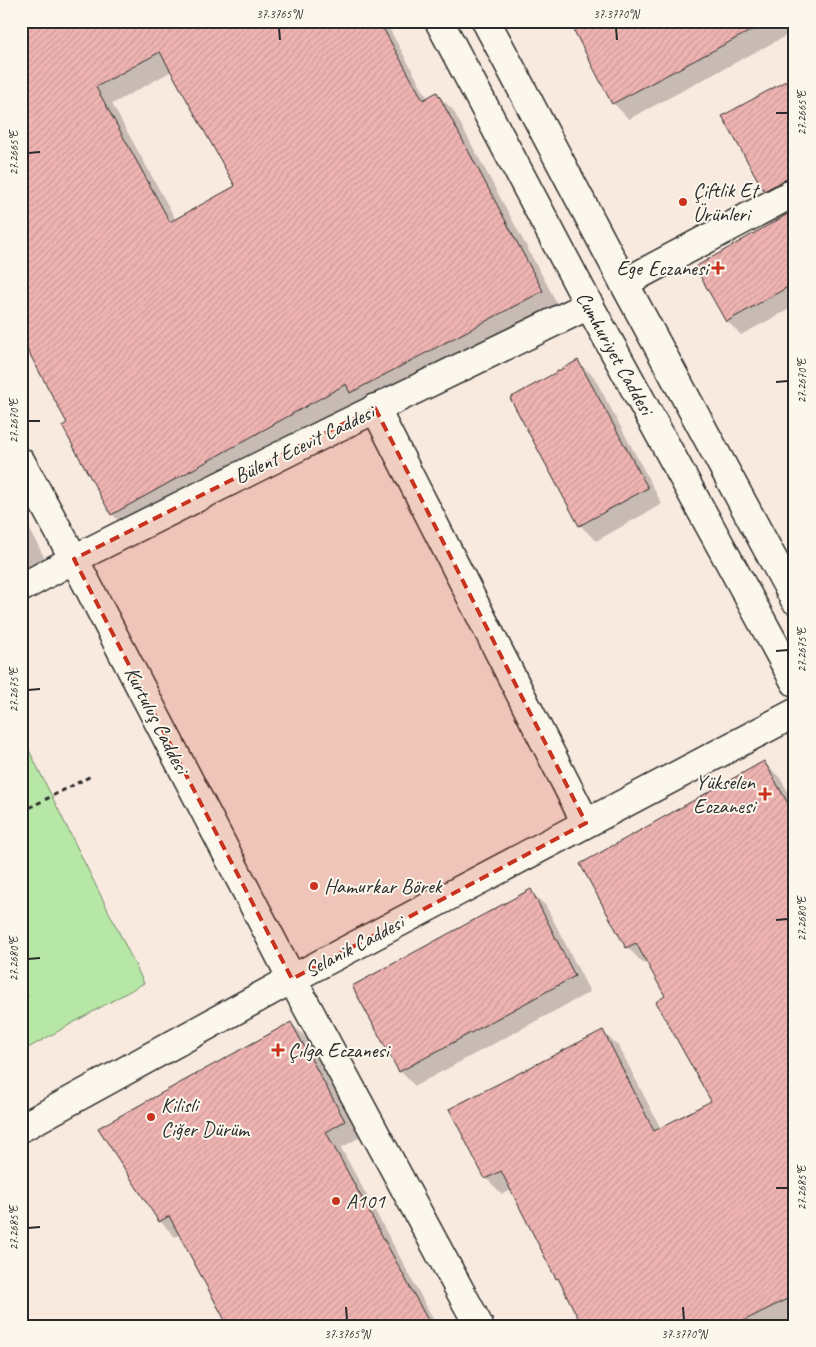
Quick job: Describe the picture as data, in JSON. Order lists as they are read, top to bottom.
{
  "streets": {
    "street": [
      "Cumhuriyet Caddesi",
      "Bülent Ecevit Caddesi",
      "Kurtuluş Caddesi",
      "Selanik Caddesi"
    ]
  },
  "crossings": [
    ["Cumhuriyet Caddesi", "Bülent Ecevit Caddesi"],
    ["Bülent Ecevit Caddesi", "Kurtuluş Caddesi"],
    ["Kurtuluş Caddesi", "Selanik Caddesi"]
  ],
  "places": {
    "other": [
      "Çiftlik Et Ürünleri",
      "Hamurkar Börek",
      "Kilisli Ciğer Dürüm",
      "A101"
    ],
    "health": ["Ege Eczanesi", "Yükselen Eczanesi", "Çılga Eczanesi"]
  },
  "coordinates": [
    "37.3765°N",
    "37.3770°N",
    "27.2665°E",
    "27.2670°E",
    "27.2675°E",
    "27.2680°E",
    "27.2685°E"
  ]
}
